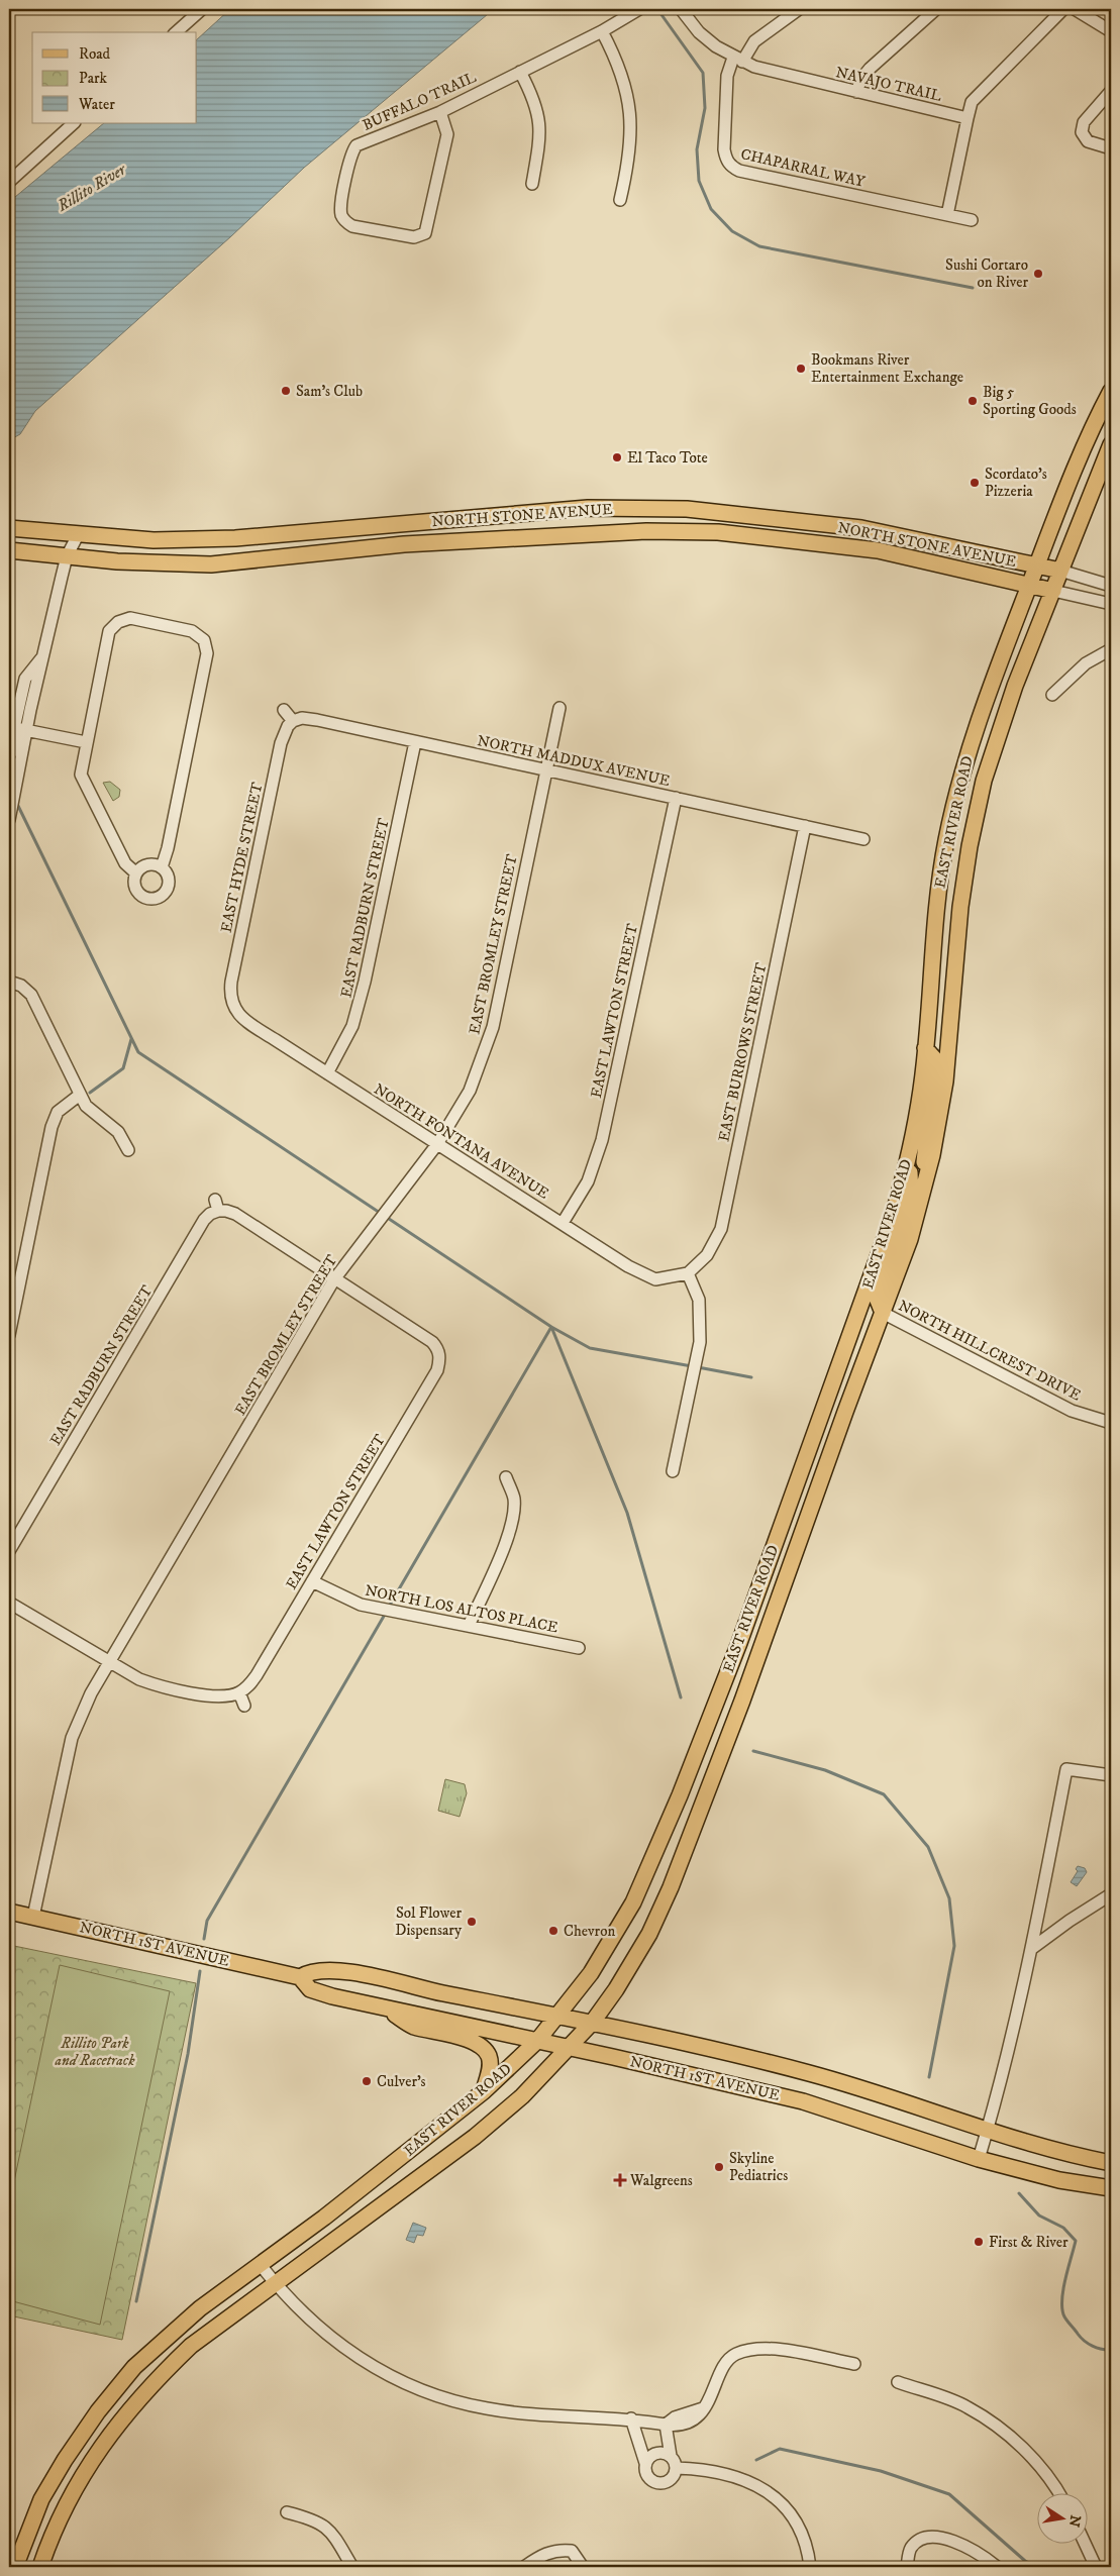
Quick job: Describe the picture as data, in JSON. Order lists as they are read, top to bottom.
{
  "streets": {
    "main road": ["NORTH STONE AVENUE", "EAST RIVER ROAD", "NORTH 1ST AVENUE"],
    "street": [
      "NAVAJO TRAIL",
      "BUFFALO TRAIL",
      "CHAPARRAL WAY",
      "NORTH MADDUX AVENUE",
      "EAST HYDE STREET",
      "EAST RADBURN STREET",
      "EAST BROMLEY STREET",
      "EAST LAWTON STREET",
      "EAST BURROWS STREET",
      "NORTH FONTANA AVENUE",
      "NORTH HILLCREST DRIVE",
      "NORTH LOS ALTOS PLACE"
    ]
  },
  "crossings": [
    ["NAVAJO TRAIL", "CHAPARRAL WAY"],
    ["NORTH STONE AVENUE", "EAST RIVER ROAD"],
    ["NORTH MADDUX AVENUE", "EAST HYDE STREET"],
    ["NORTH MADDUX AVENUE", "EAST RADBURN STREET"],
    ["NORTH MADDUX AVENUE", "EAST BROMLEY STREET"],
    ["NORTH MADDUX AVENUE", "EAST LAWTON STREET"],
    ["NORTH MADDUX AVENUE", "EAST BURROWS STREET"],
    ["EAST RIVER ROAD", "NORTH HILLCREST DRIVE"],
    ["EAST RIVER ROAD", "NORTH 1ST AVENUE"],
    ["EAST HYDE STREET", "NORTH FONTANA AVENUE"],
    ["EAST RADBURN STREET", "EAST BROMLEY STREET"],
    ["EAST RADBURN STREET", "EAST LAWTON STREET"],
    ["EAST RADBURN STREET", "NORTH FONTANA AVENUE"],
    ["EAST BROMLEY STREET", "EAST LAWTON STREET"],
    ["EAST BROMLEY STREET", "NORTH FONTANA AVENUE"],
    ["EAST BROMLEY STREET", "NORTH 1ST AVENUE"],
    ["EAST LAWTON STREET", "NORTH FONTANA AVENUE"],
    ["EAST LAWTON STREET", "NORTH LOS ALTOS PLACE"],
    ["EAST BURROWS STREET", "NORTH FONTANA AVENUE"]
  ],
  "water": ["Rillito River"],
  "parks": ["Rillito Park and Racetrack"],
  "places": {
    "other": [
      "Sushi Cortaro on River",
      "Bookmans River Entertainment Exchange",
      "Sam's Club",
      "Big 5 Sporting Goods",
      "El Taco Tote",
      "Scordato's Pizzeria",
      "Sol Flower Dispensary",
      "Chevron",
      "Culver's",
      "Skyline Pediatrics",
      "First & River"
    ],
    "health": ["Walgreens"]
  },
  "legend": ["Road", "Park", "Water"],
  "north": "right"
}
